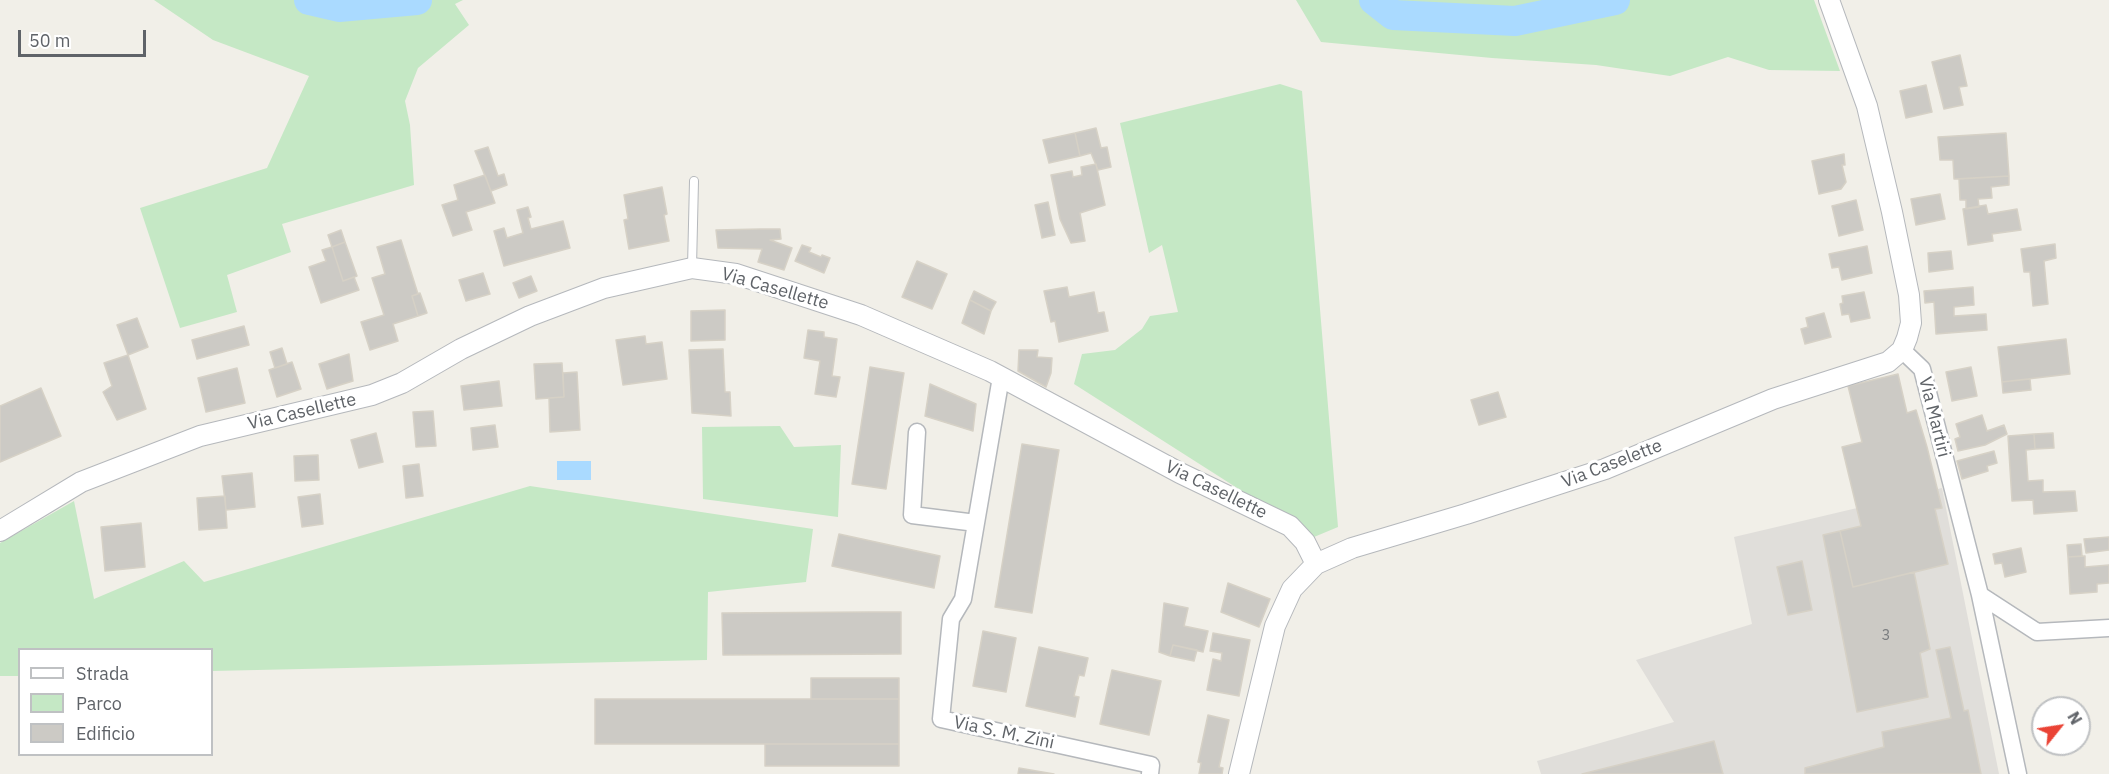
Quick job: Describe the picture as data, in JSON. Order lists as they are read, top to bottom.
{
  "streets": {
    "street": [
      "Via Casellette",
      "Via Martiri",
      "Via Caselette",
      "Via S. M. Zini"
    ]
  },
  "crossings": [
    ["Via Casellette", "Via Caselette"],
    ["Via Casellette", "Via S. M. Zini"],
    ["Via Martiri", "Via Caselette"]
  ],
  "house_numbers": ["3"],
  "legend": ["Strada", "Parco", "Edificio"],
  "scale_bar": "50 m",
  "north": "top right"
}
